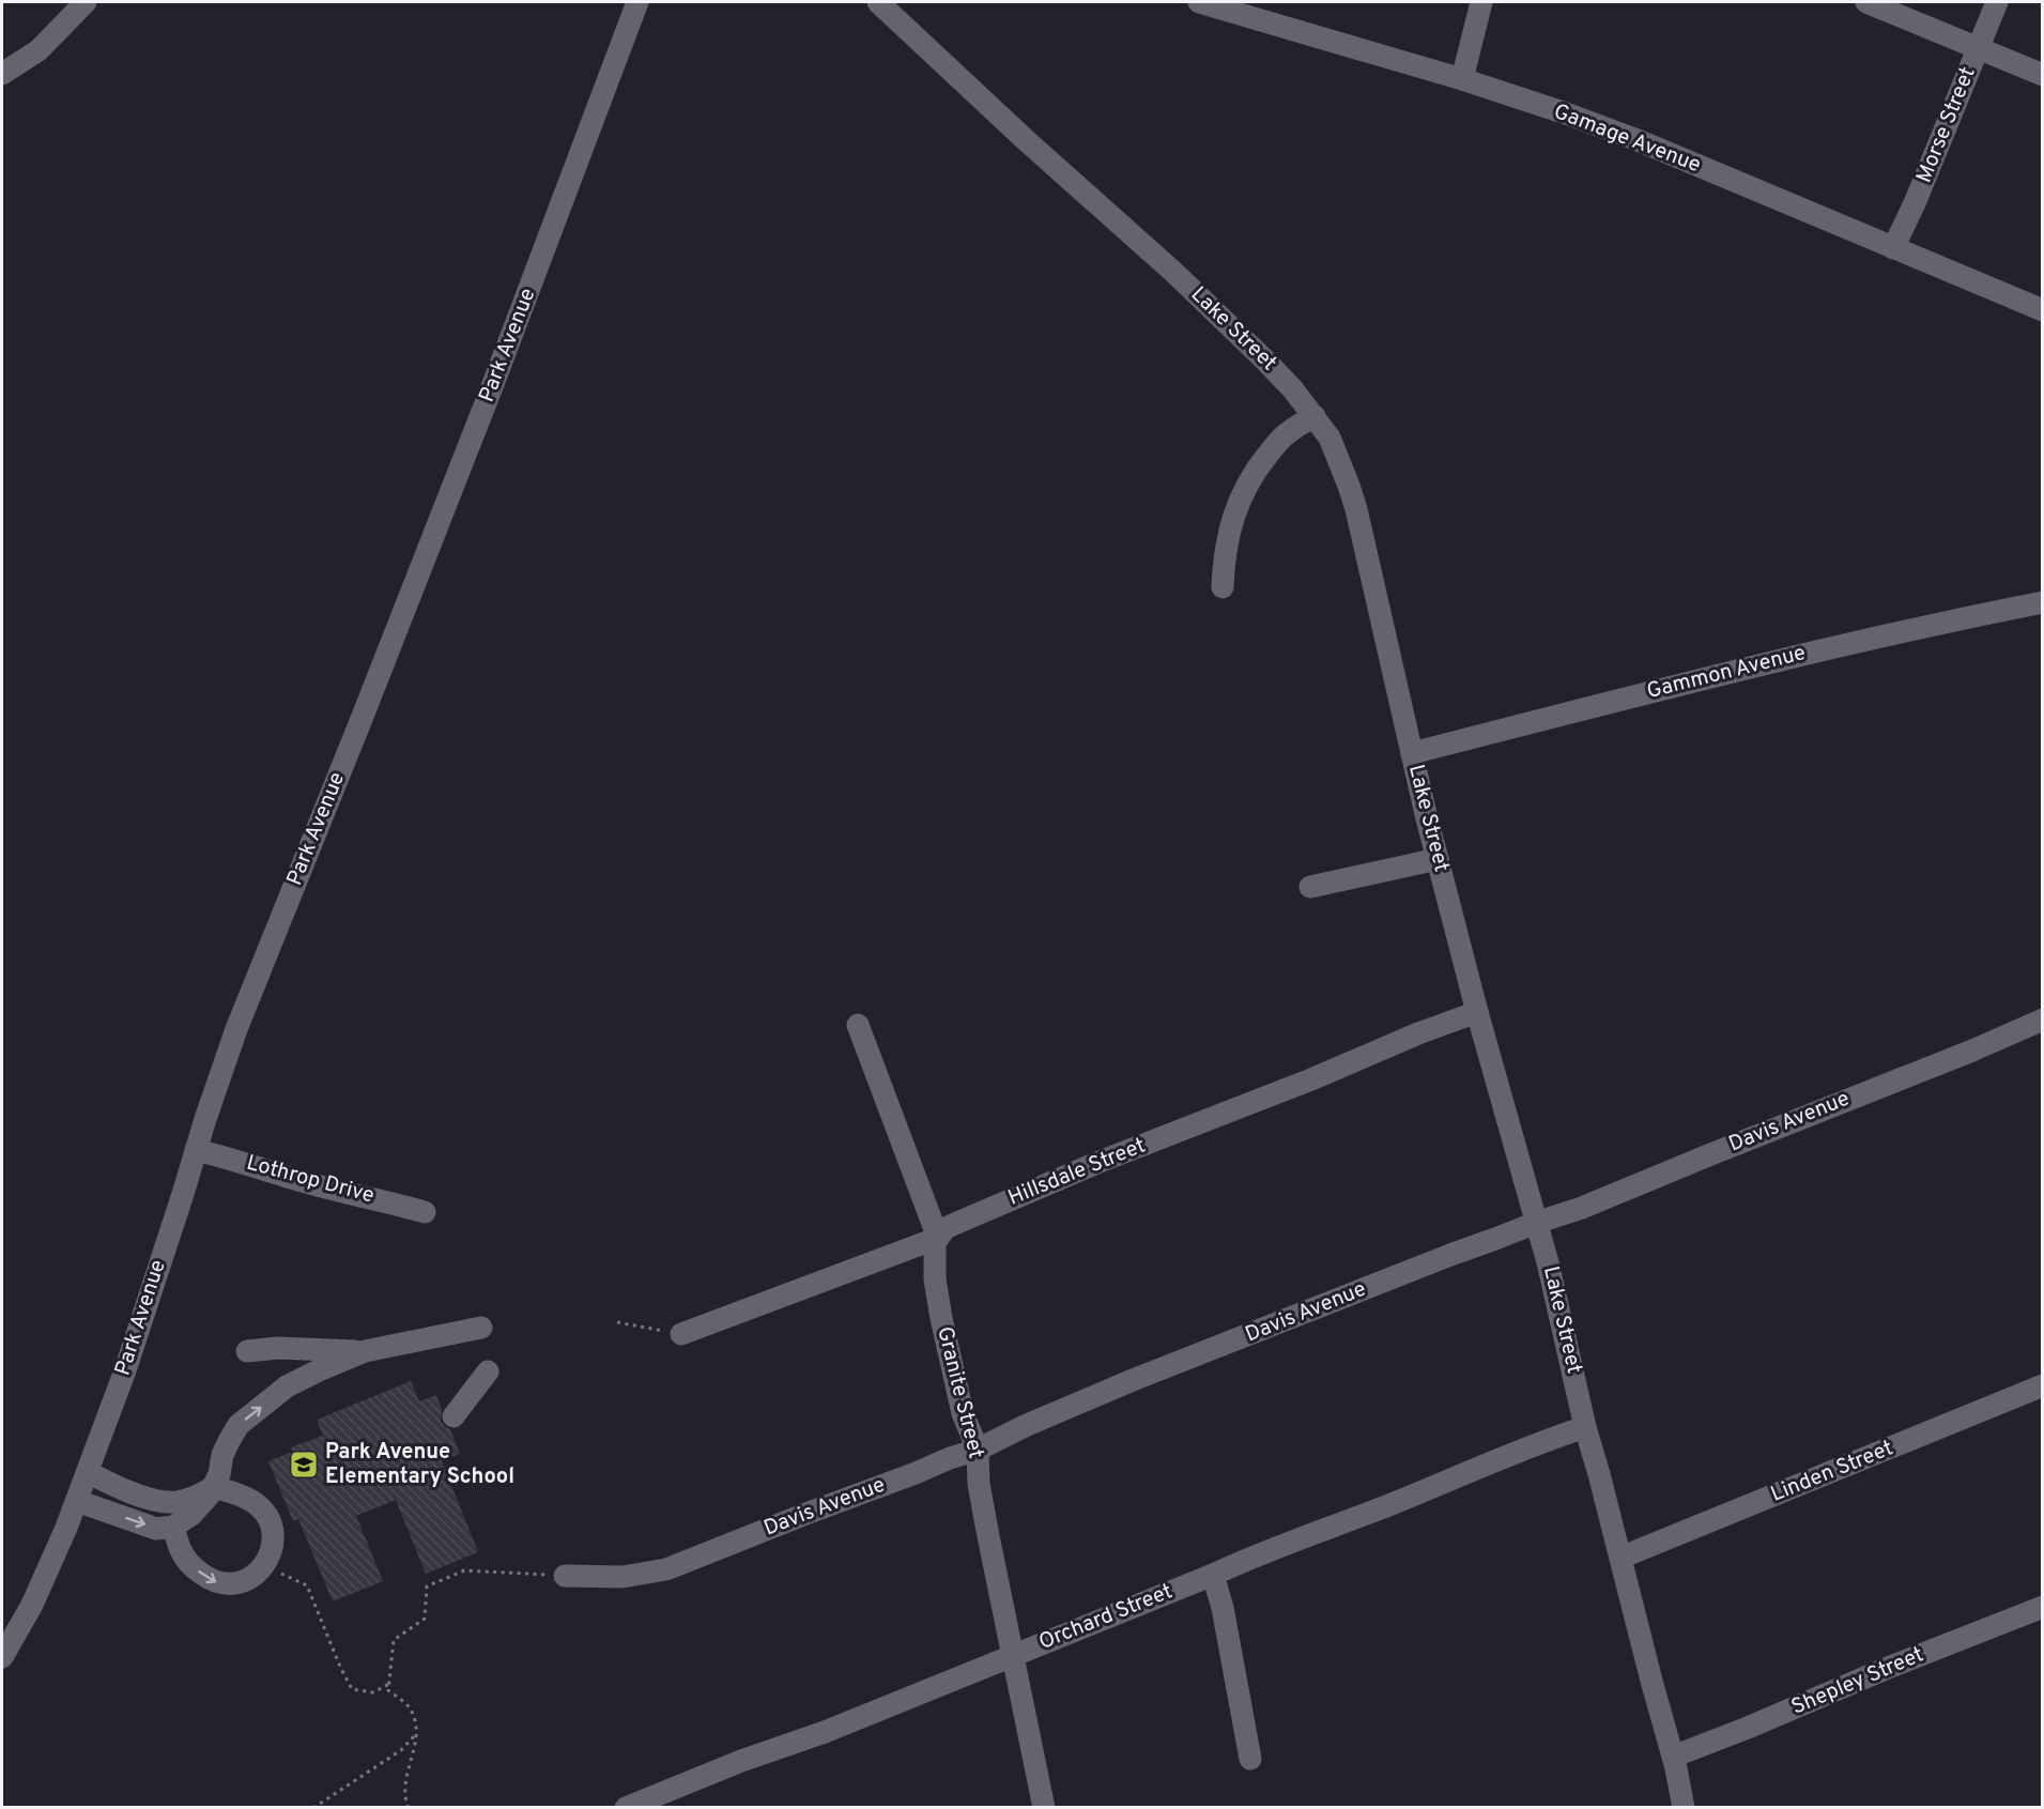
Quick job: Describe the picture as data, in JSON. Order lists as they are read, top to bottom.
{
  "streets": {
    "street": [
      "Morse Street",
      "Gamage Avenue",
      "Lake Street",
      "Park Avenue",
      "Gammon Avenue",
      "Davis Avenue",
      "Hillsdale Street",
      "Lothrop Drive",
      "Granite Street",
      "Linden Street",
      "Orchard Street",
      "Shepley Street"
    ]
  },
  "crossings": [
    ["Morse Street", "Gamage Avenue"],
    ["Lake Street", "Gammon Avenue"],
    ["Lake Street", "Davis Avenue"],
    ["Lake Street", "Hillsdale Street"],
    ["Lake Street", "Linden Street"],
    ["Lake Street", "Orchard Street"],
    ["Lake Street", "Shepley Street"],
    ["Park Avenue", "Lothrop Drive"],
    ["Davis Avenue", "Granite Street"],
    ["Hillsdale Street", "Granite Street"],
    ["Granite Street", "Orchard Street"]
  ],
  "places": {
    "school or university": ["Park Avenue Elementary School"]
  }
}
